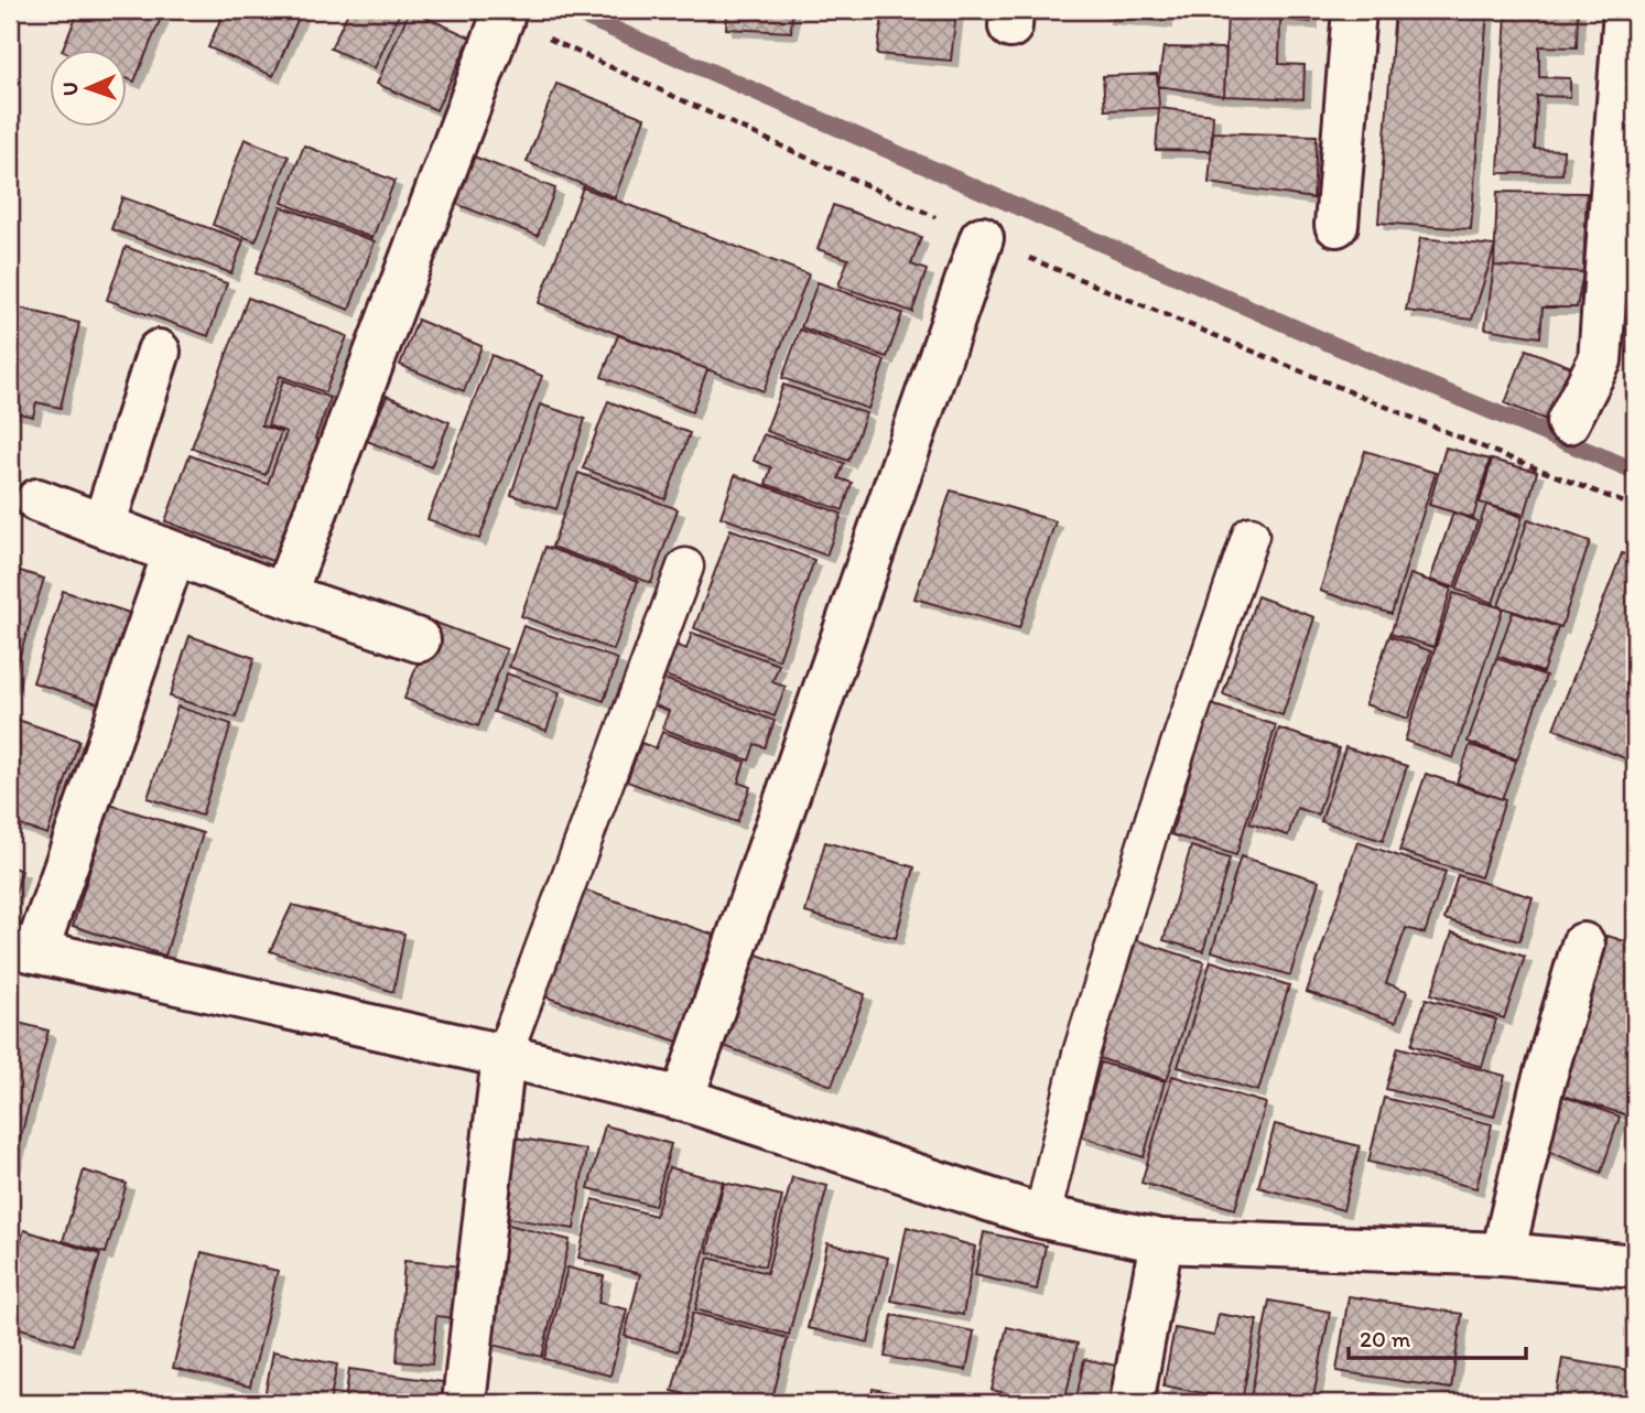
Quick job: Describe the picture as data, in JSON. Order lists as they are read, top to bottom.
{
  "scale_bar": "20 m",
  "north": "left"
}
